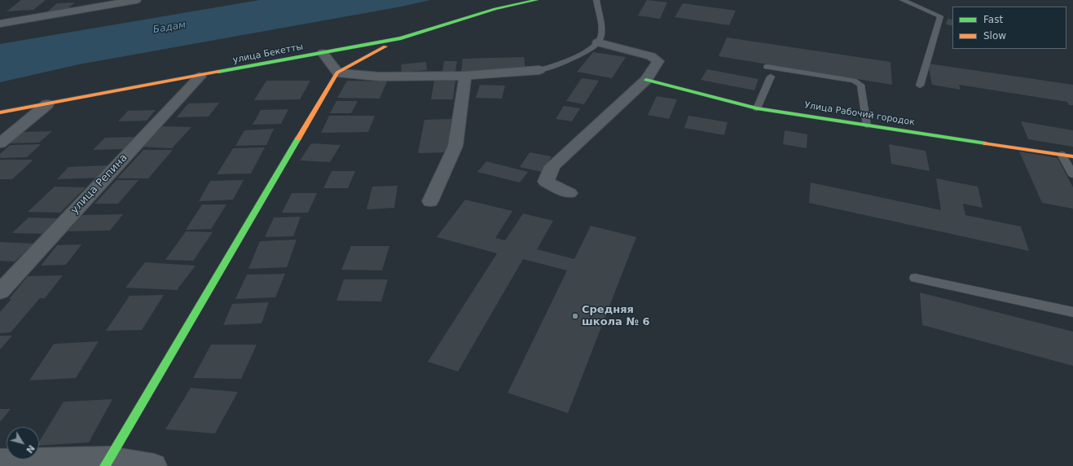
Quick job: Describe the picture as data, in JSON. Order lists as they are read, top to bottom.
{
  "streets": {
    "street": ["улица Бекетты", "Улица Рабочий городок", "улица Репина"]
  },
  "crossings": [
    ["улица Бекетты", "улица Репина"]
  ],
  "water": ["Бадам"],
  "places": ["Средняя школа № 6"],
  "legend": ["Fast", "Slow"],
  "north": "bottom right"
}
